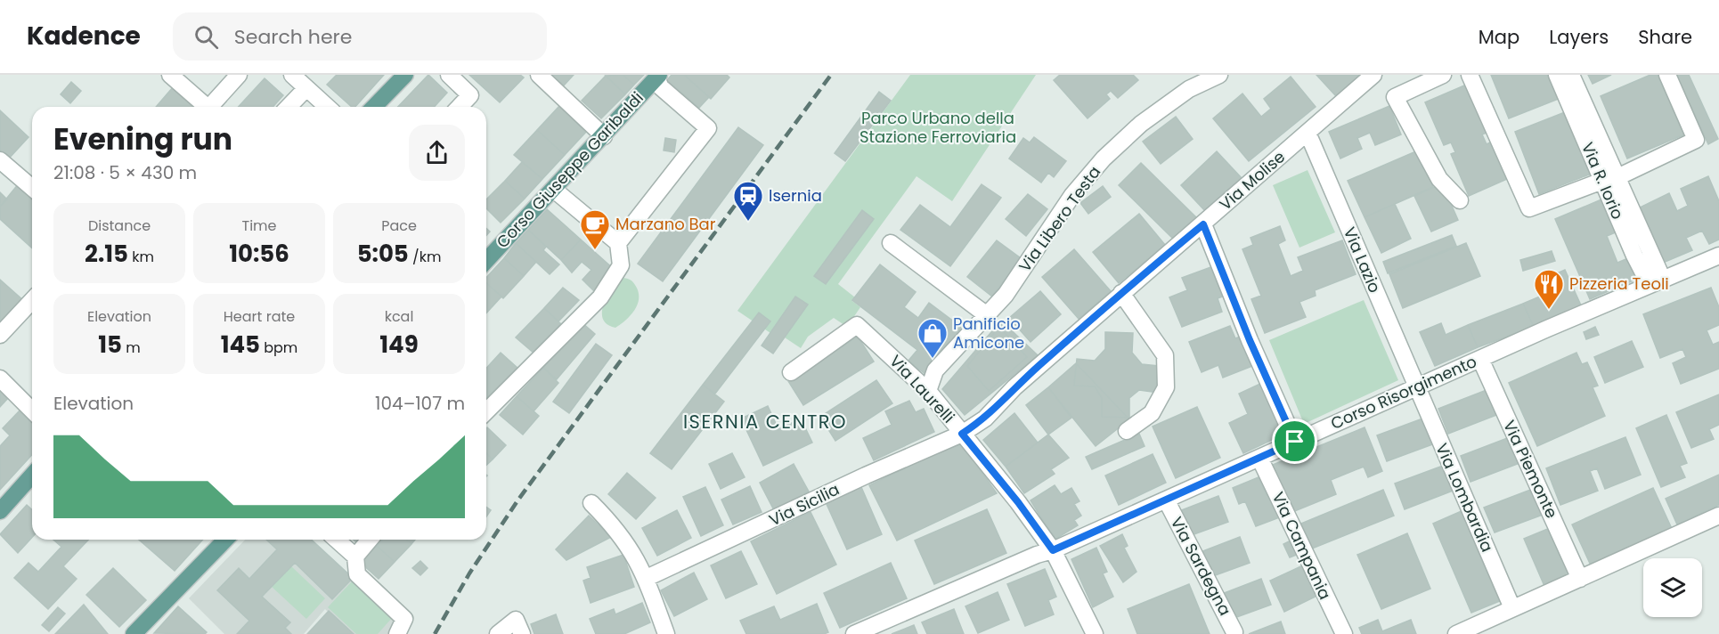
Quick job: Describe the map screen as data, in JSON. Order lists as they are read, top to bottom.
{
  "streets": {
    "main road": ["Corso Giuseppe Garibaldi"],
    "street": [
      "Via Molise",
      "Via R. Iorio",
      "Via Libero Testa",
      "Via Lazio",
      "Via Laurelli",
      "Corso Risorgimento",
      "Via Piemonte",
      "Via Lombardia",
      "Via Sicilia",
      "Via Campania",
      "Via Sardegna"
    ]
  },
  "crossings": [
    ["Via Molise", "Via Lazio"],
    ["Via Molise", "Via Laurelli"],
    ["Via Molise", "Via Sicilia"],
    ["Via R. Iorio", "Corso Risorgimento"],
    ["Via Libero Testa", "Via Laurelli"],
    ["Via Lazio", "Corso Risorgimento"],
    ["Via Lazio", "Via Lombardia"],
    ["Via Laurelli", "Corso Risorgimento"],
    ["Via Laurelli", "Via Sicilia"],
    ["Corso Risorgimento", "Via Piemonte"],
    ["Corso Risorgimento", "Via Lombardia"],
    ["Corso Risorgimento", "Via Campania"],
    ["Corso Risorgimento", "Via Sardegna"]
  ],
  "districts": ["ISERNIA CENTRO"],
  "parks": ["Parco Urbano della Stazione Ferroviaria"],
  "places": {
    "station": ["Isernia"],
    "cafe": ["Marzano Bar"],
    "restaurant": ["Pizzeria Teoli"],
    "shop": ["Panificio Amicone"]
  },
  "page": {
    "header": "Kadence",
    "search": "Search here",
    "nav": ["Map", "Layers", "Share"],
    "heading": ["Evening run", "21:08 · 5 × 430 m"],
    "stats": [
      ["Distance", "2.15 km"],
      ["Time", "10:56"],
      ["Pace", "5:05 /km"],
      ["Elevation", "15 m"],
      ["Heart rate", "145 bpm"],
      ["kcal", "149"]
    ],
    "chart": ["Elevation", "104–107 m"]
  }
}
